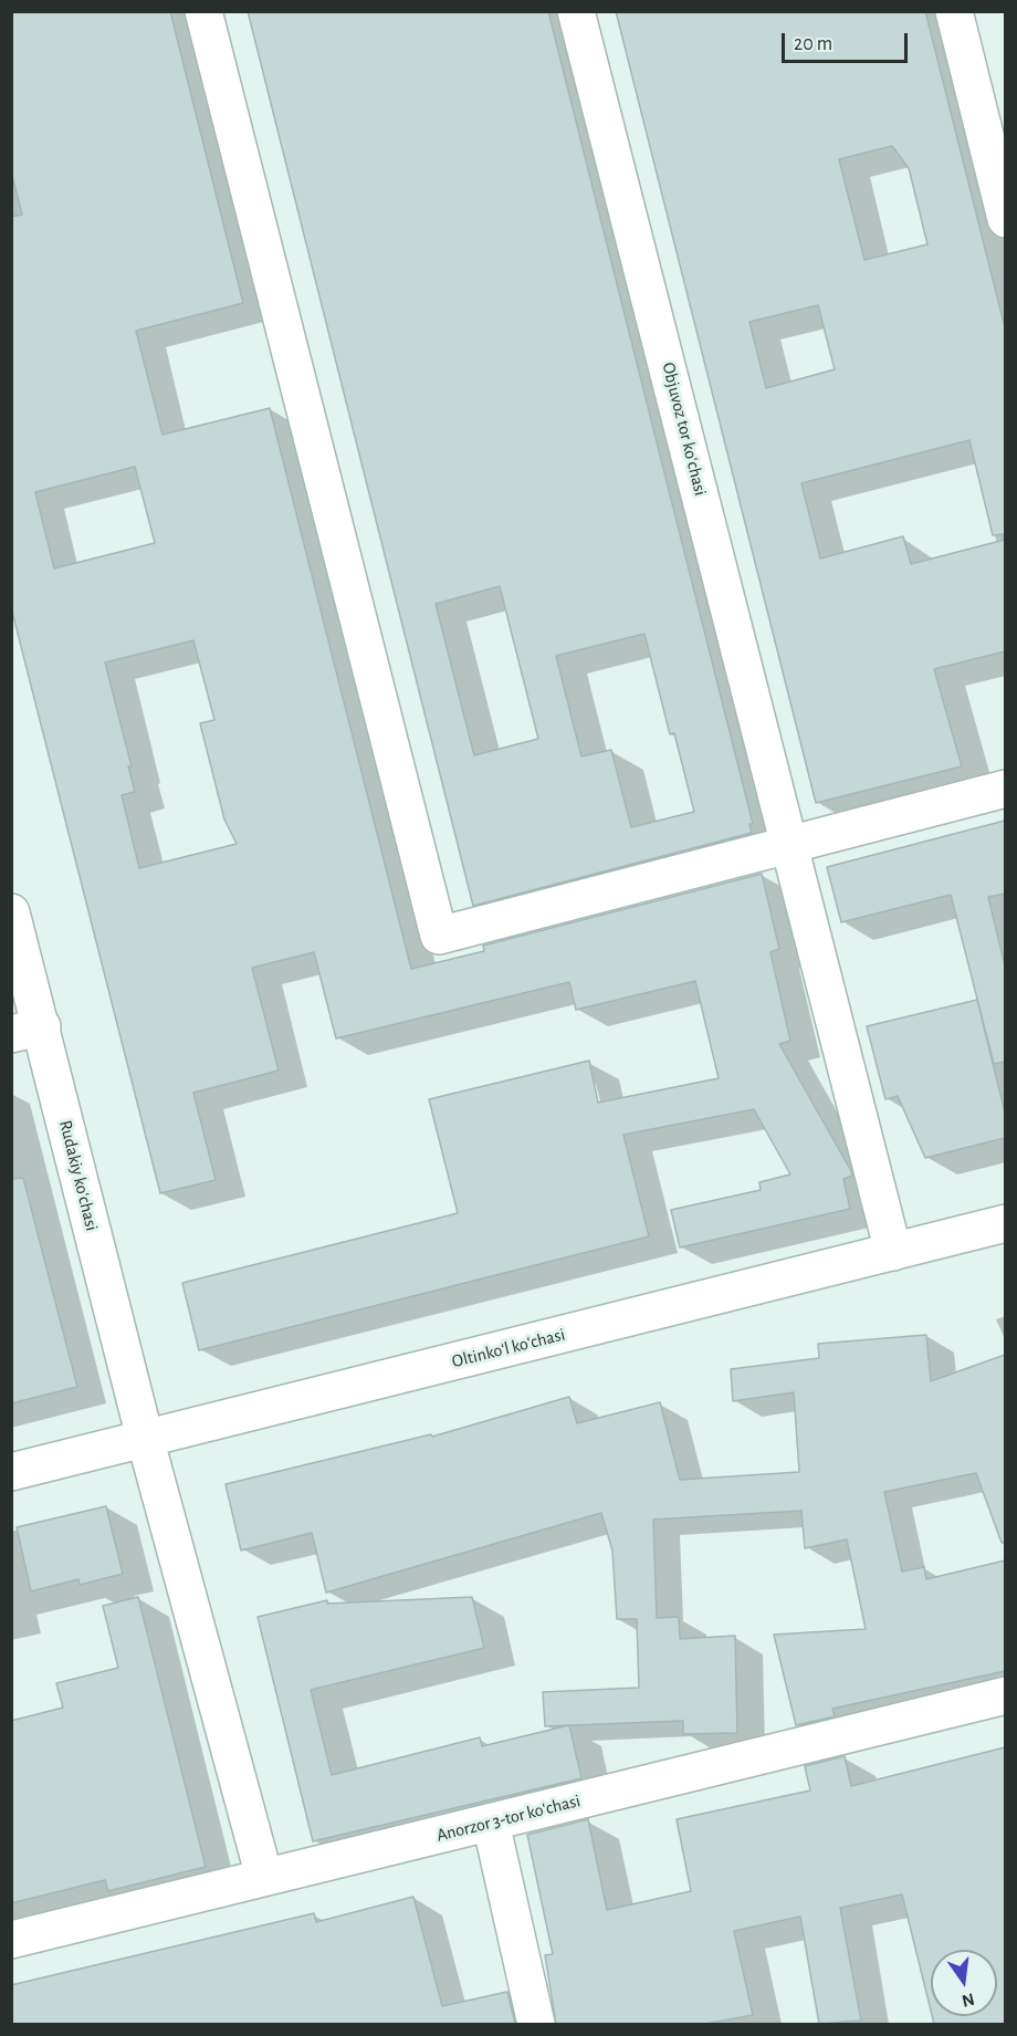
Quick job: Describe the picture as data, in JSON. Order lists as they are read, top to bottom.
{
  "streets": {
    "street": [
      "Objuvoz tor koʻchasi",
      "Rudakiy koʻchasi",
      "Oltinkoʻl koʻchasi",
      "Anorzor 3-tor koʻchasi"
    ]
  },
  "crossings": [
    ["Objuvoz tor koʻchasi", "Oltinkoʻl koʻchasi"],
    ["Rudakiy koʻchasi", "Oltinkoʻl koʻchasi"],
    ["Rudakiy koʻchasi", "Anorzor 3-tor koʻchasi"]
  ],
  "scale_bar": "20 m",
  "north": "bottom"
}
